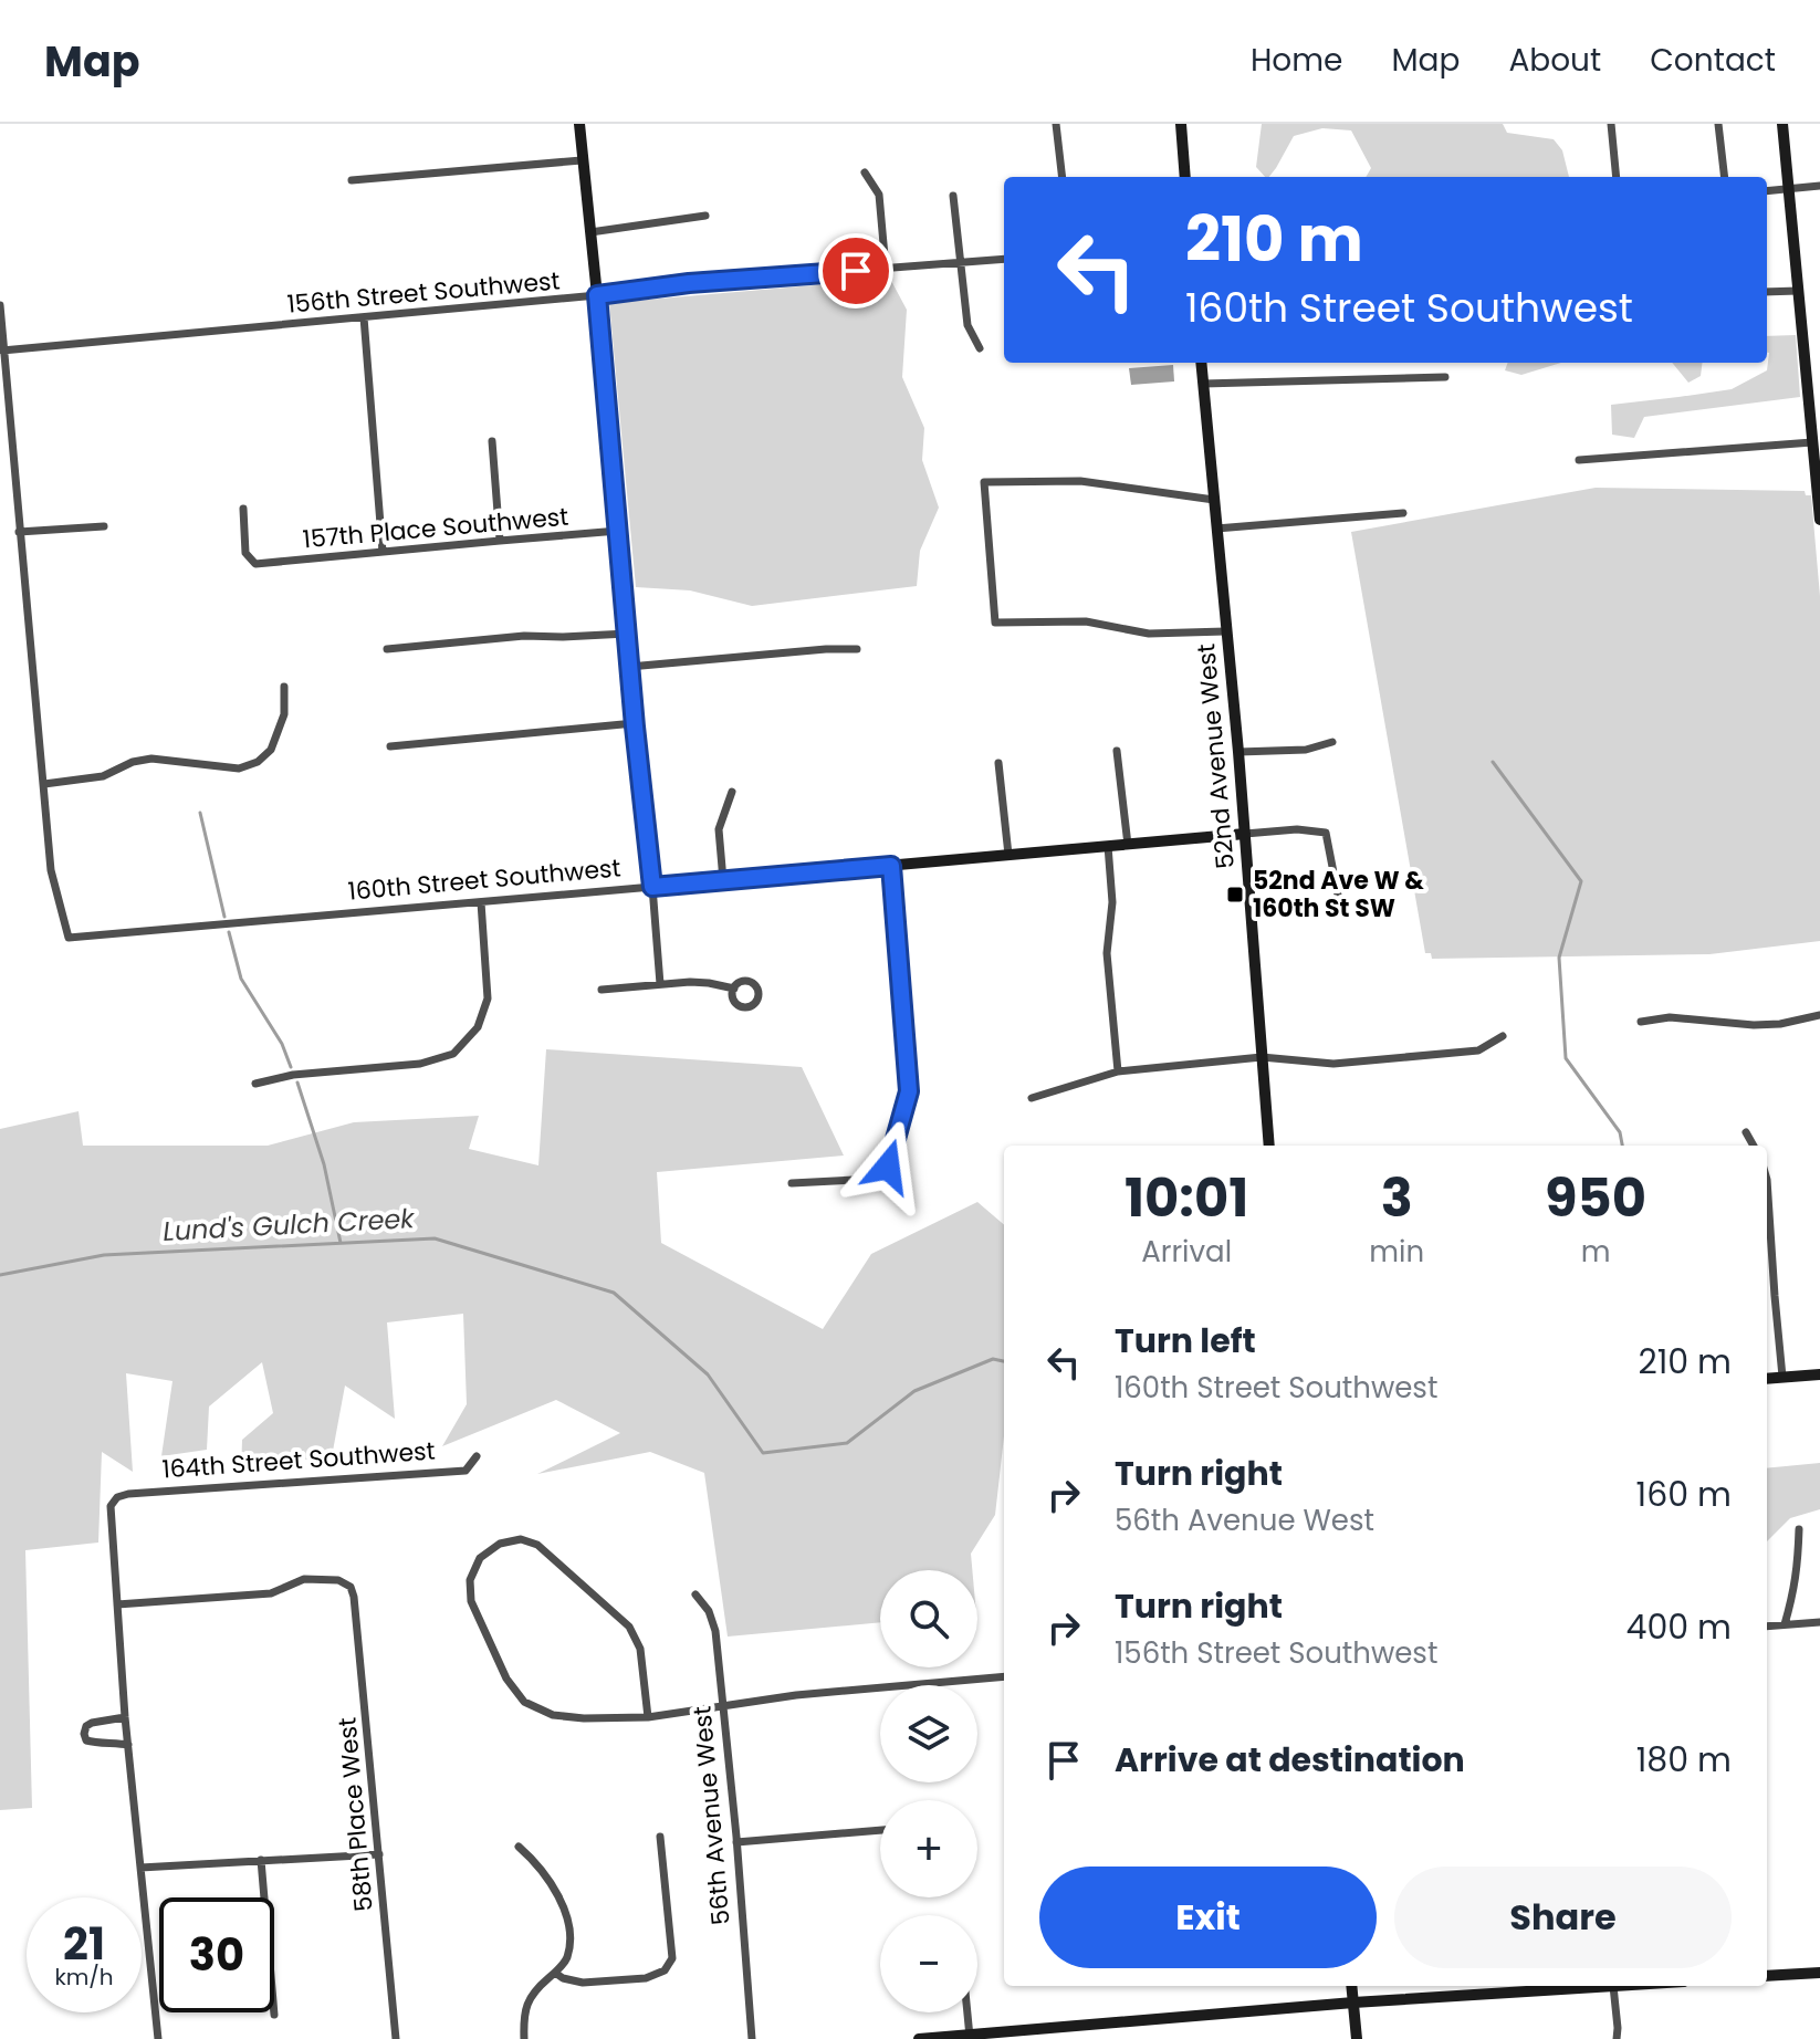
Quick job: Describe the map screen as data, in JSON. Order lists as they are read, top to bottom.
{
  "streets": {
    "street": [
      "156th Street Southwest",
      "157th Place Southwest",
      "52nd Avenue West",
      "160th Street Southwest",
      "164th Street Southwest",
      "58th Place West",
      "56th Avenue West"
    ]
  },
  "crossings": [
    ["52nd Avenue West", "160th Street Southwest"],
    ["164th Street Southwest", "58th Place West"]
  ],
  "water": ["Lund's Gulch Creek"],
  "places": {
    "transit": ["52nd Ave W & 160th St SW"]
  },
  "page": {
    "header": "Map",
    "nav": [
      "Home",
      "Map",
      "About",
      "Contact"
    ],
    "turn": ["210 m", "160th Street Southwest"],
    "eta": [
      "10:01",
      "Arrival",
      "3",
      "min",
      "950",
      "m"
    ],
    "list": [
      {
        "name": "Turn left",
        "note": "160th Street Southwest",
        "value": "210 m"
      },
      {
        "name": "Turn right",
        "note": "56th Avenue West",
        "value": "160 m"
      },
      {
        "name": "Turn right",
        "note": "156th Street Southwest",
        "value": "400 m"
      },
      {
        "name": "Arrive at destination",
        "value": "180 m"
      }
    ],
    "map_buttons": ["+", "−"],
    "buttons": ["Exit", "Share"],
    "speed": "21 km/h",
    "limit": "30"
  }
}
